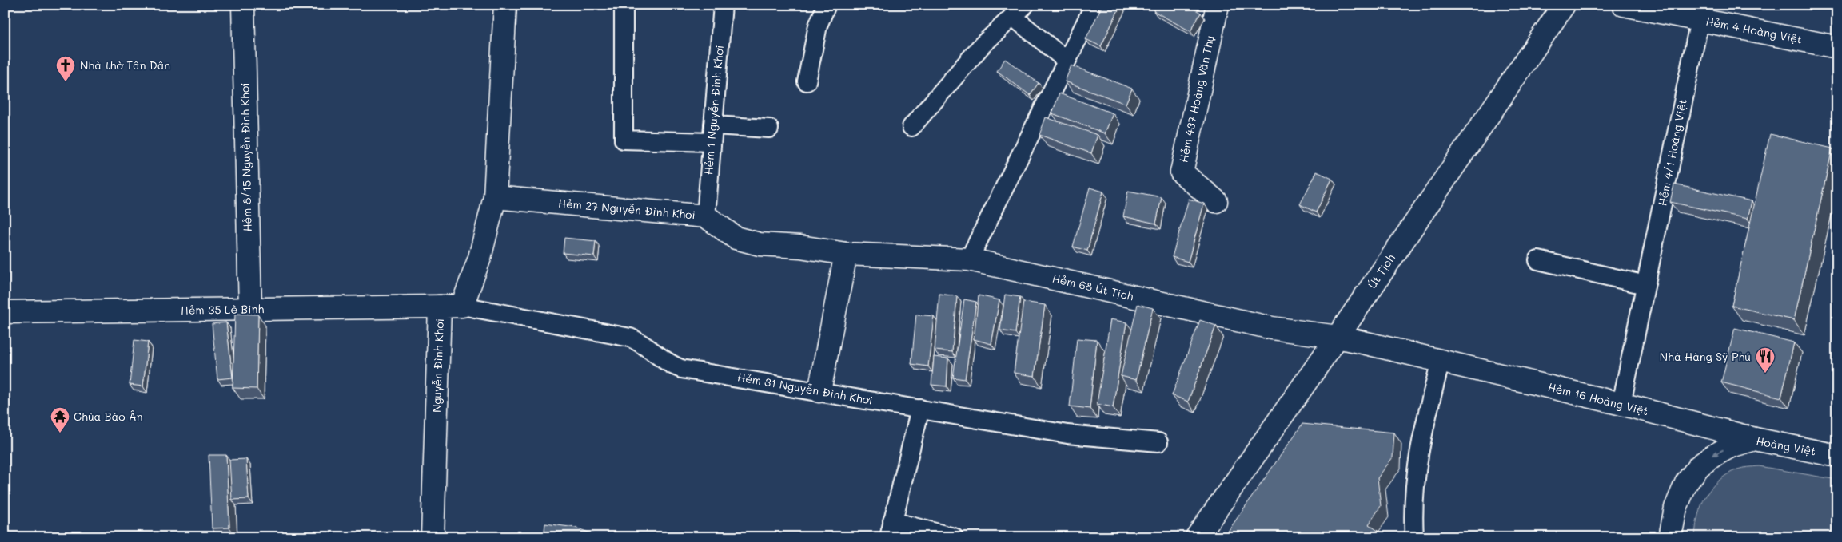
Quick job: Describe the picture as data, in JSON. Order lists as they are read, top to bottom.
{
  "streets": {
    "street": [
      "Hẻm 4 Hoàng Việt",
      "Hẻm 437 Hoàng Văn Thụ",
      "Hẻm 8/15 Nguyễn Đình Khơi",
      "Hẻm 27 Nguyễn Đình Khơi",
      "Út Tịch",
      "Hẻm 68 Út Tịch",
      "Hẻm 35 Lê Bình",
      "Nguyễn Đình Khơi",
      "Hẻm 16 Hoàng Việt",
      "Hoàng Việt"
    ],
    "lane": ["Hẻm 1 Nguyễn Đình Khơi", "Hẻm 4/1 Hoàng Việt", "Hẻm 31 Nguyễn Đình Khơi"]
  },
  "crossings": [
    ["Hẻm 4 Hoàng Việt", "Hẻm 4/1 Hoàng Việt"],
    ["Hẻm 1 Nguyễn Đình Khơi", "Hẻm 27 Nguyễn Đình Khơi"],
    ["Hẻm 4/1 Hoàng Việt", "Hẻm 16 Hoàng Việt"],
    ["Hẻm 8/15 Nguyễn Đình Khơi", "Hẻm 35 Lê Bình"],
    ["Hẻm 27 Nguyễn Đình Khơi", "Hẻm 68 Út Tịch"],
    ["Út Tịch", "Hẻm 68 Út Tịch"],
    ["Út Tịch", "Hẻm 16 Hoàng Việt"],
    ["Hẻm 68 Út Tịch", "Hẻm 16 Hoàng Việt"],
    ["Hẻm 35 Lê Bình", "Nguyễn Đình Khơi"],
    ["Nguyễn Đình Khơi", "Hẻm 31 Nguyễn Đình Khơi"],
    ["Hẻm 16 Hoàng Việt", "Hoàng Việt"]
  ],
  "one_way": ["Hoàng Việt"],
  "places": {
    "church": ["Nhà thờ Tân Dân"],
    "restaurant": ["Nhà Hàng Sỹ Phú"],
    "temple": ["Chùa Báo Ân"]
  }
}
